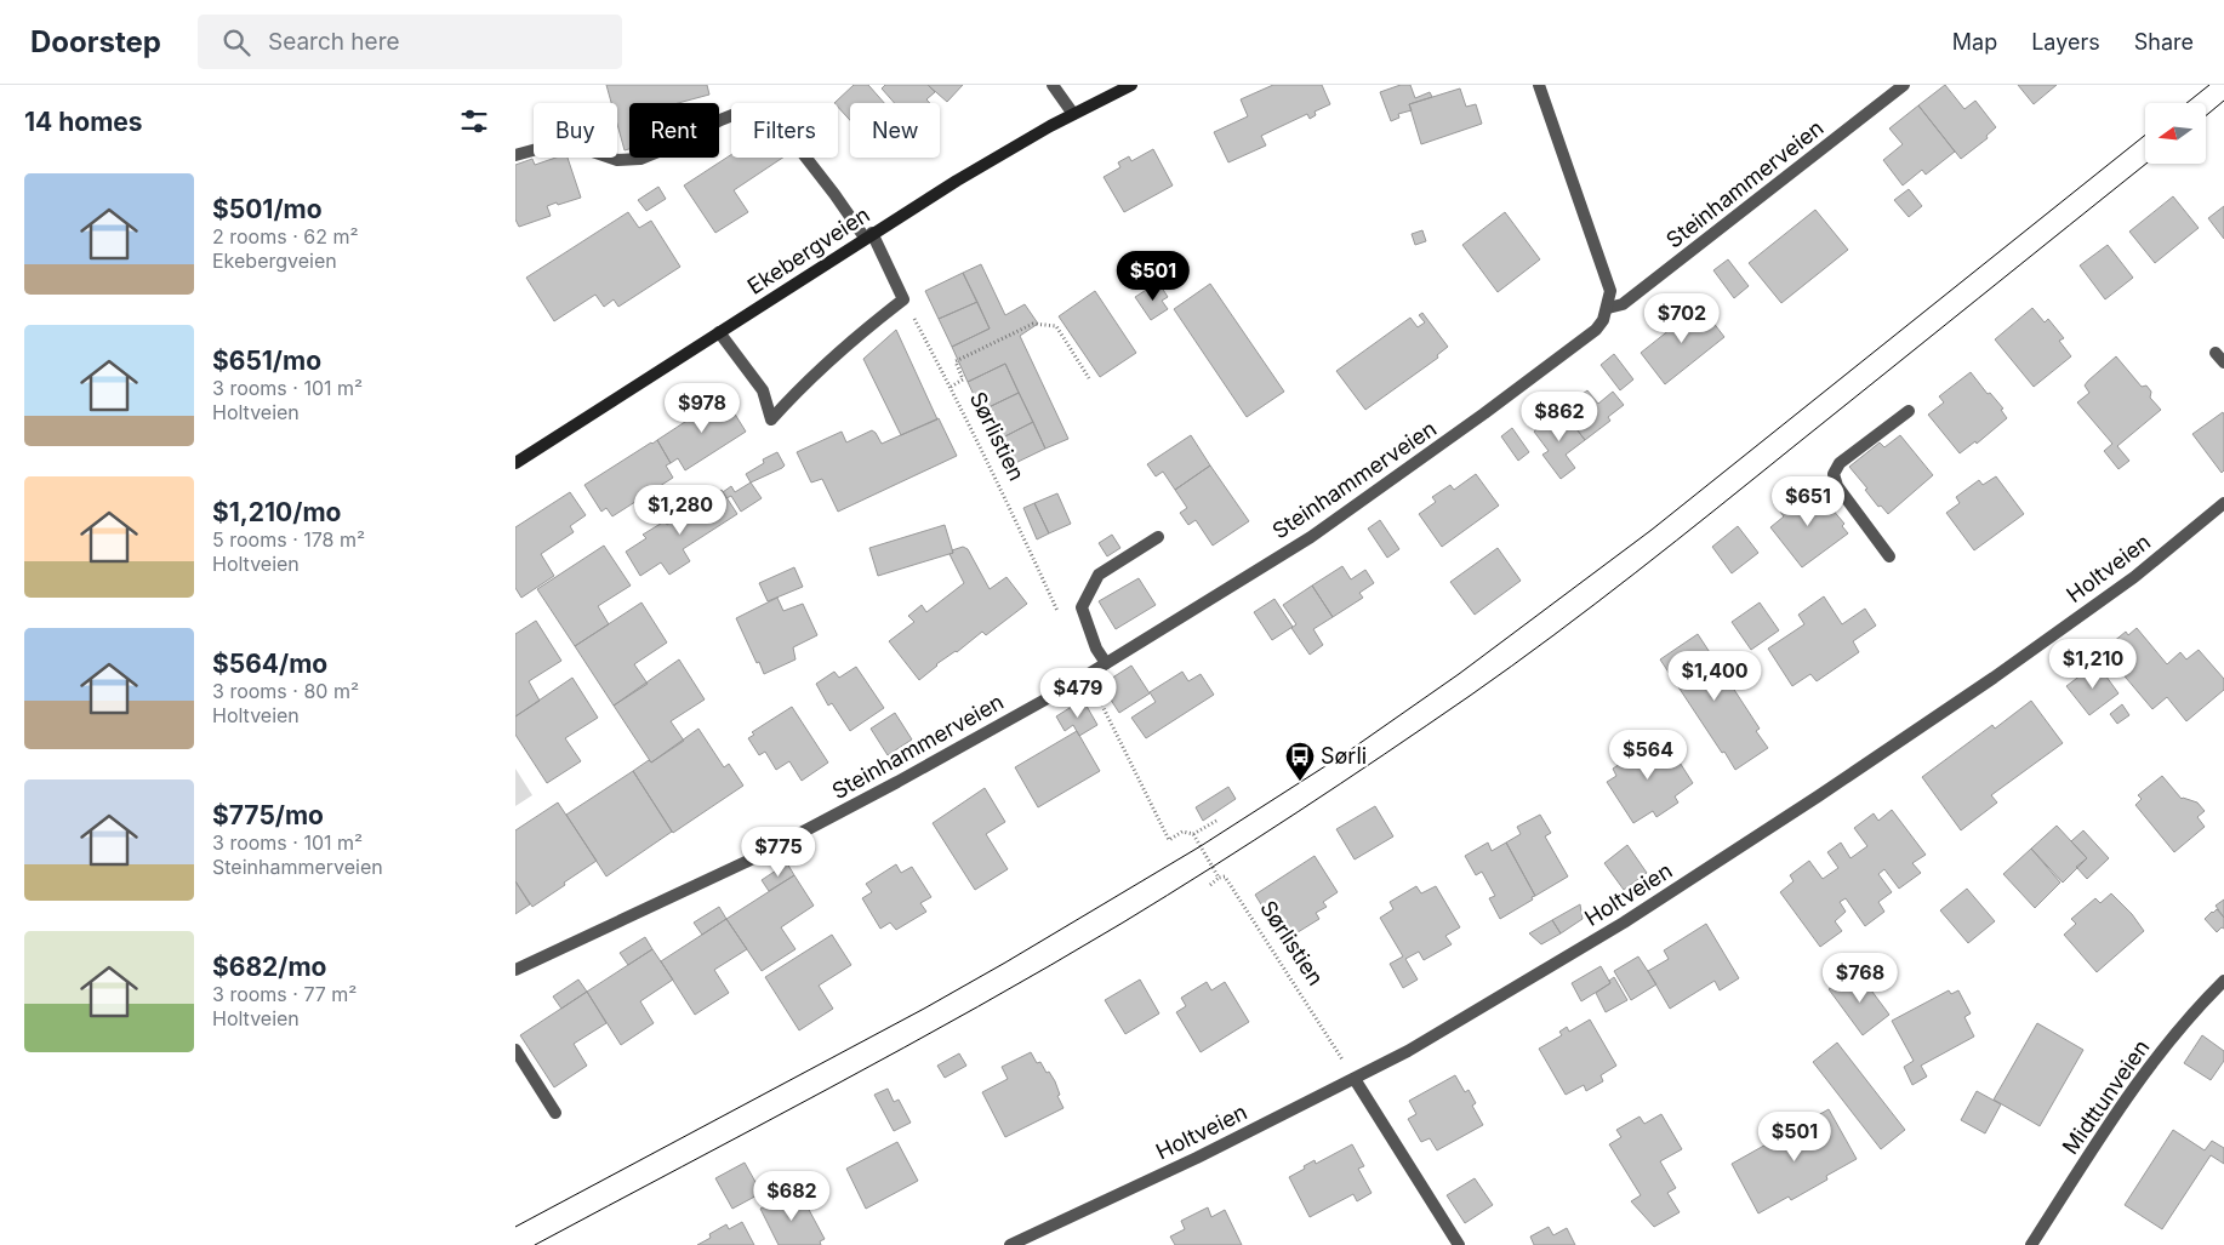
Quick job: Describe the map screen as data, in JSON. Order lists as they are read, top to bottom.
{
  "streets": {
    "main road": ["Ekebergveien"],
    "street": ["Steinhammerveien", "Holtveien", "Midttunveien"],
    "path": ["Sørlistien"]
  },
  "crossings": [
    ["Sørlistien", "Holtveien"]
  ],
  "places": {
    "bus stop": ["Sørli"]
  },
  "north": "left",
  "page": {
    "header": "Doorstep",
    "search": "Search here",
    "nav": ["Map", "Layers", "Share"],
    "heading": "14 homes",
    "chip": [
      "Buy",
      "Rent",
      "Filters",
      "New"
    ],
    "list": [
      {
        "name": "$501/mo",
        "note": "2 rooms · 62 m² · Ekebergveien"
      },
      {
        "name": "$651/mo",
        "note": "3 rooms · 101 m² · Holtveien"
      },
      {
        "name": "$1,210/mo",
        "note": "5 rooms · 178 m² · Holtveien"
      },
      {
        "name": "$564/mo",
        "note": "3 rooms · 80 m² · Holtveien"
      },
      {
        "name": "$775/mo",
        "note": "3 rooms · 101 m² · Steinhammerveien"
      },
      {
        "name": "$682/mo",
        "note": "3 rooms · 77 m² · Holtveien"
      }
    ],
    "price": [
      "$501",
      "$702",
      "$978",
      "$862",
      "$651",
      "$1,280",
      "$1,210",
      "$1,400",
      "$479",
      "$564",
      "$775",
      "$768",
      "$501",
      "$682"
    ]
  }
}
